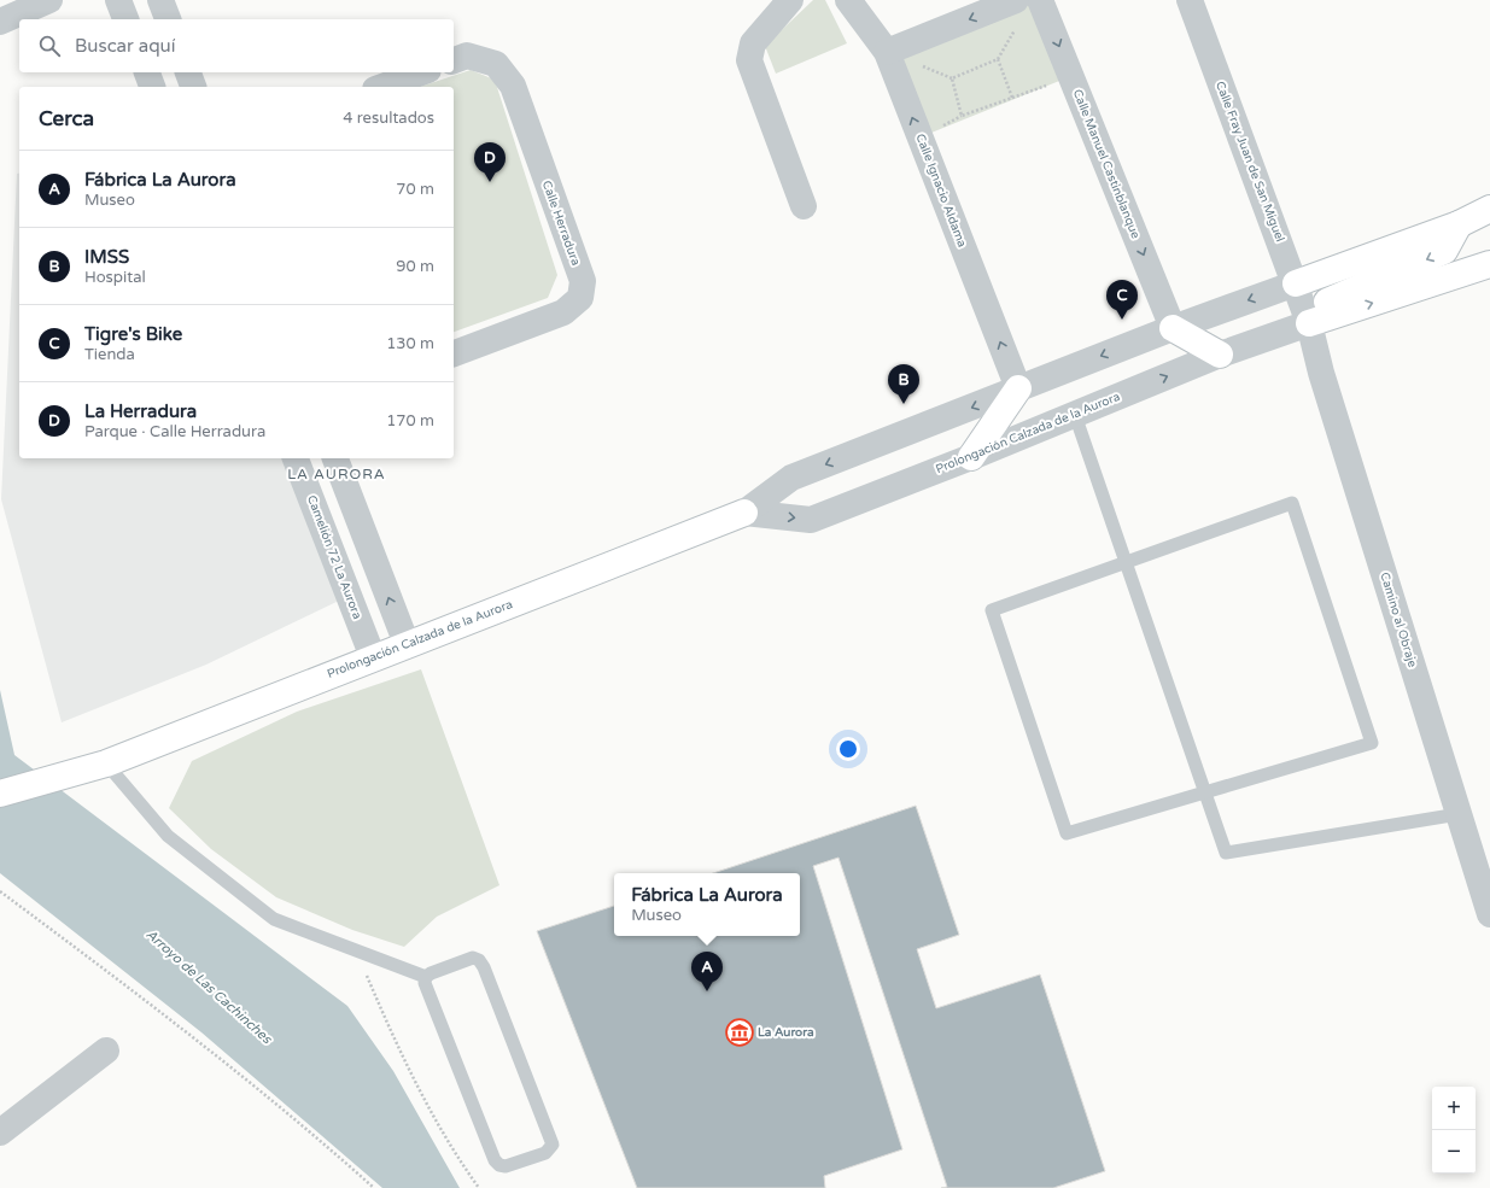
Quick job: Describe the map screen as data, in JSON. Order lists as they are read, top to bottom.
{
  "streets": {
    "main road": ["Prolongación Calzada de la Aurora"],
    "street": [
      "Calle Fray Juan de San Miguel",
      "Calle Manuel Castinblanque",
      "Calle Ignacio Aldama",
      "Calle Herradura",
      "Camelión 72 La Aurora",
      "Camino al Obraje"
    ]
  },
  "crossings": [
    ["Calle Fray Juan de San Miguel", "Prolongación Calzada de la Aurora"],
    ["Calle Fray Juan de San Miguel", "Camino al Obraje"],
    ["Calle Manuel Castinblanque", "Prolongación Calzada de la Aurora"],
    ["Calle Ignacio Aldama", "Prolongación Calzada de la Aurora"],
    ["Prolongación Calzada de la Aurora", "Camelión 72 La Aurora"],
    ["Prolongación Calzada de la Aurora", "Camino al Obraje"]
  ],
  "one_way": ["Calle Manuel Castinblanque", "Calle Ignacio Aldama"],
  "districts": ["LA AURORA"],
  "water": ["Arroyo de Las Cachinches"],
  "places": {
    "museum": ["La Aurora"]
  },
  "page": {
    "search": "Buscar aquí",
    "heading": ["Cerca", "4 resultados"],
    "pins": [
      "D",
      "C",
      "B",
      "A"
    ],
    "list": [
      {
        "mark": "A",
        "name": "Fábrica La Aurora",
        "note": "Museo",
        "value": "70 m"
      },
      {
        "mark": "B",
        "name": "IMSS",
        "note": "Hospital",
        "value": "90 m"
      },
      {
        "mark": "C",
        "name": "Tigre's Bike",
        "note": "Tienda",
        "value": "130 m"
      },
      {
        "mark": "D",
        "name": "La Herradura",
        "note": "Parque · Calle Herradura",
        "value": "170 m"
      }
    ],
    "popup": ["Fábrica La Aurora", "Museo"],
    "map_buttons": ["+", "−"]
  }
}
